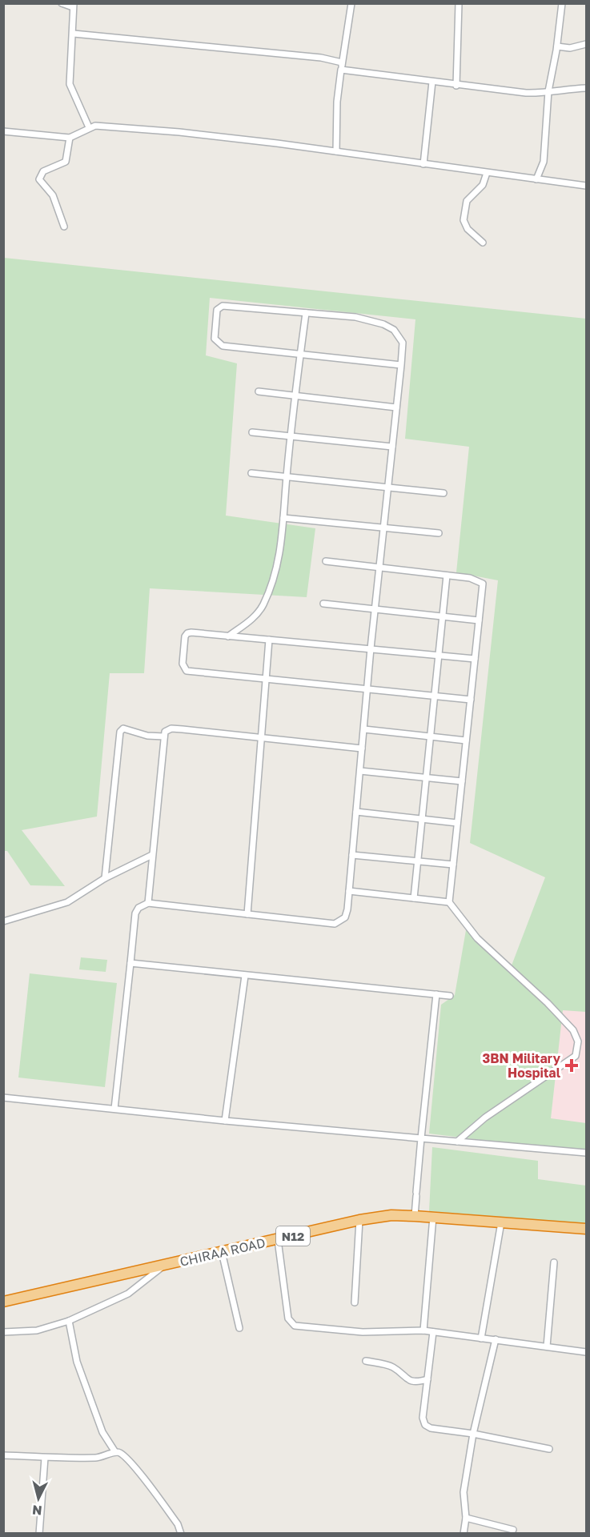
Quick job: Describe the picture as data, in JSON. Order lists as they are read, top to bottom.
{
  "streets": {
    "highway": ["N12", "CHIRAA ROAD"]
  },
  "places": {
    "health": ["3BN Military Hospital"]
  },
  "north": "bottom"
}
